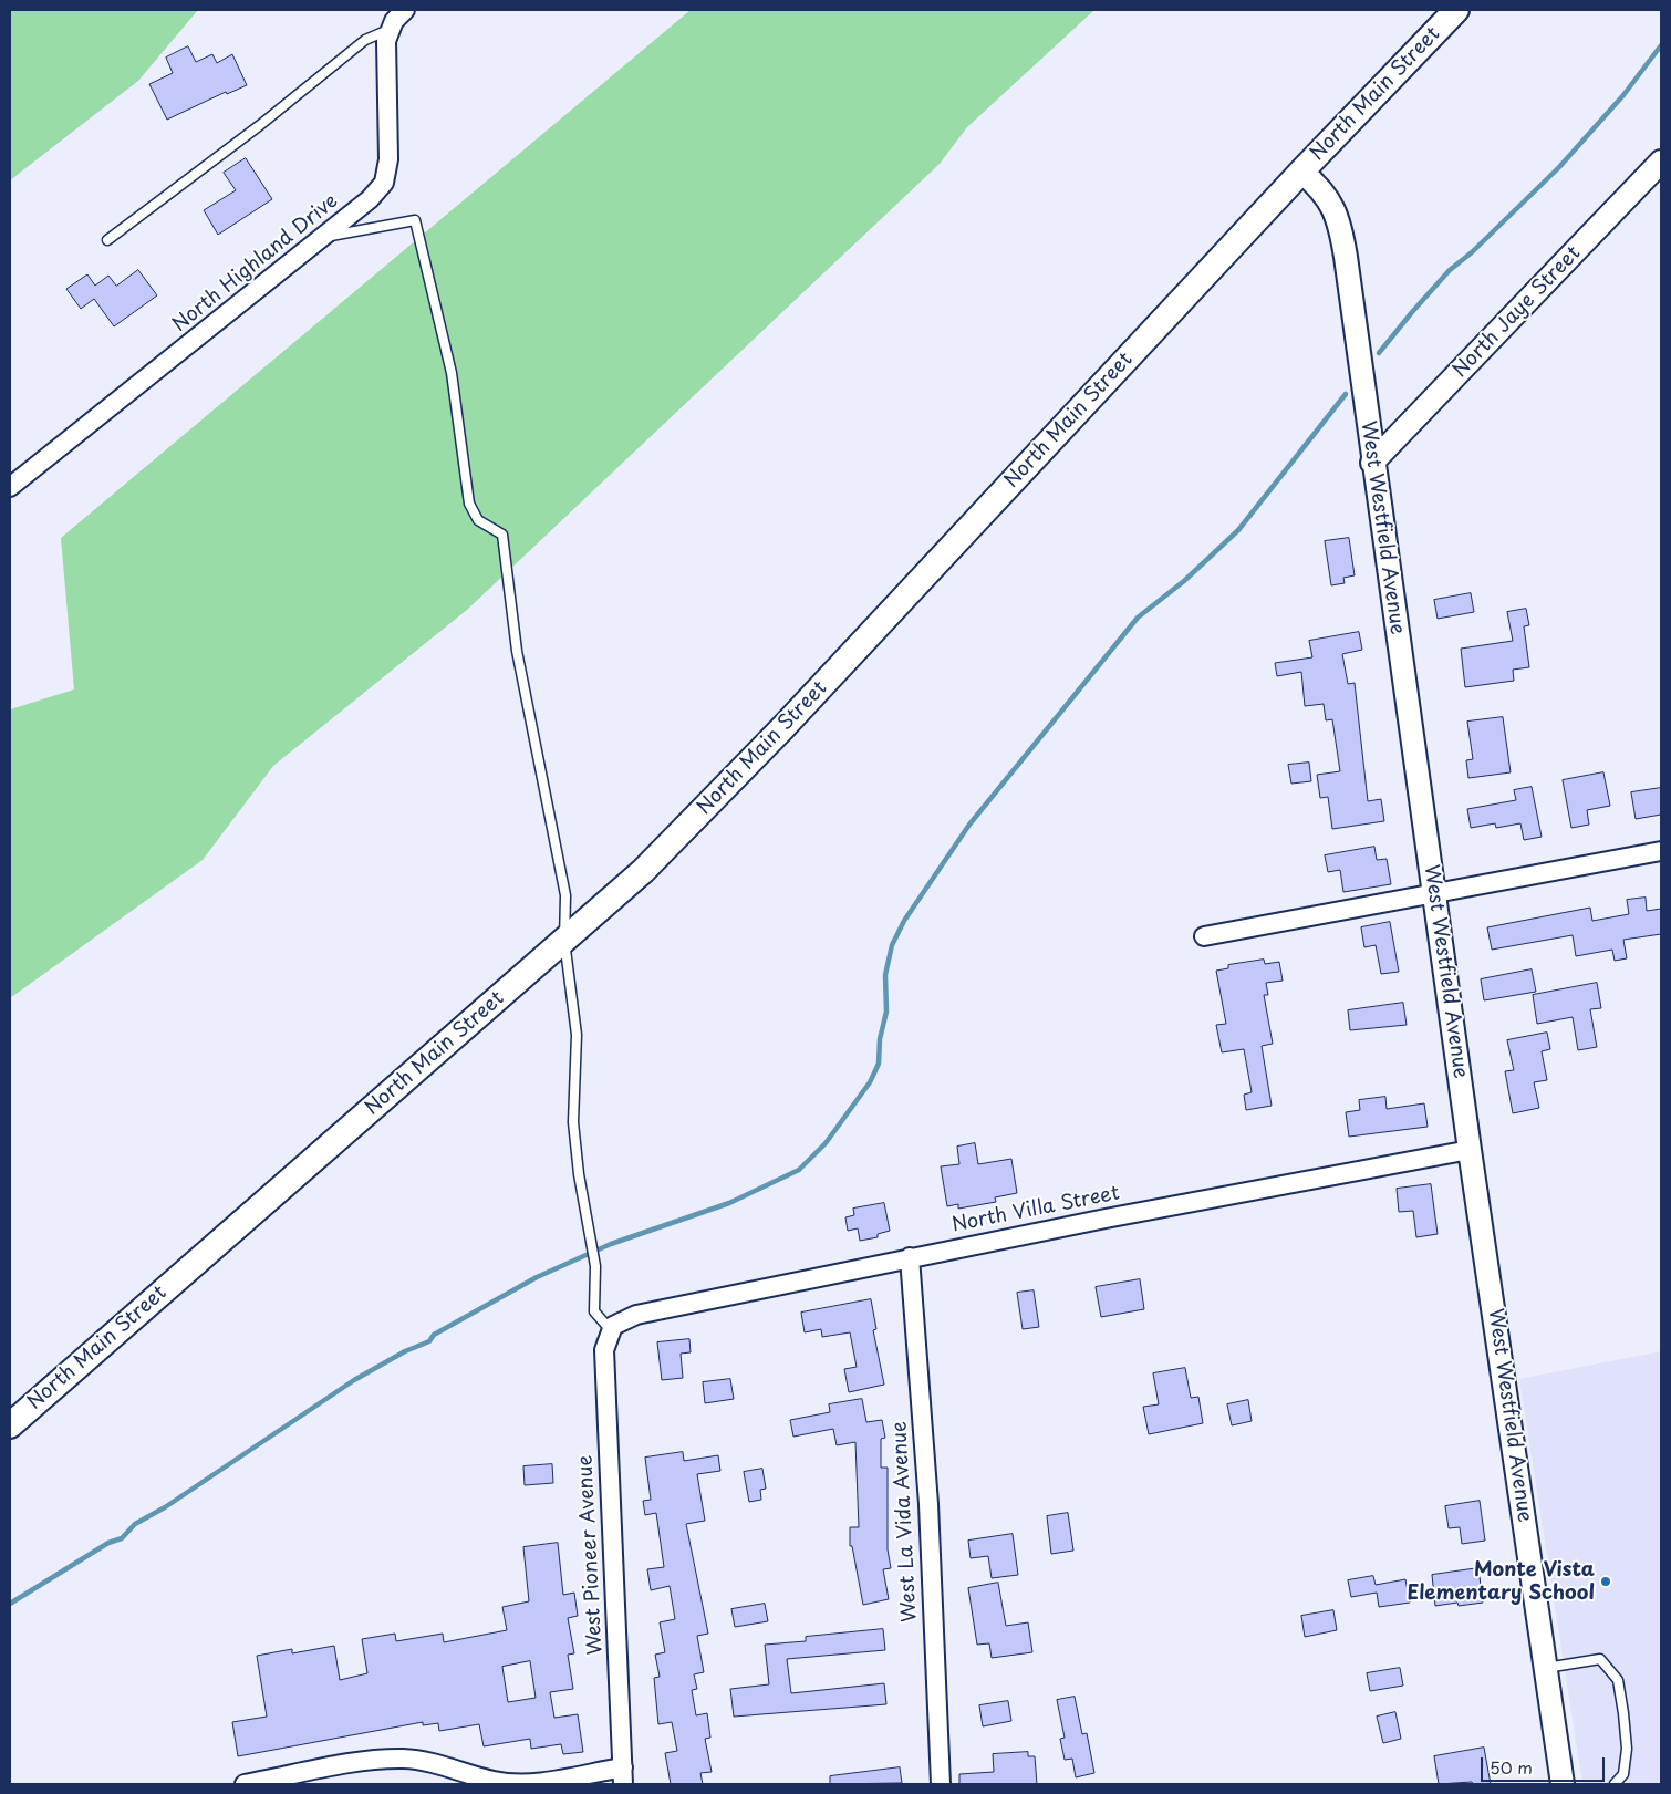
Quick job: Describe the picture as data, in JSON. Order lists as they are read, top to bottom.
{
  "streets": {
    "main road": ["North Main Street"],
    "street": [
      "North Highland Drive",
      "North Jaye Street",
      "West Westfield Avenue",
      "North Villa Street",
      "West La Vida Avenue",
      "West Pioneer Avenue"
    ]
  },
  "crossings": [
    ["North Main Street", "West Westfield Avenue"],
    ["North Jaye Street", "West Westfield Avenue"],
    ["West Westfield Avenue", "North Villa Street"],
    ["North Villa Street", "West La Vida Avenue"],
    ["North Villa Street", "West Pioneer Avenue"]
  ],
  "places": ["Monte Vista Elementary School"],
  "scale_bar": "50 m"
}
